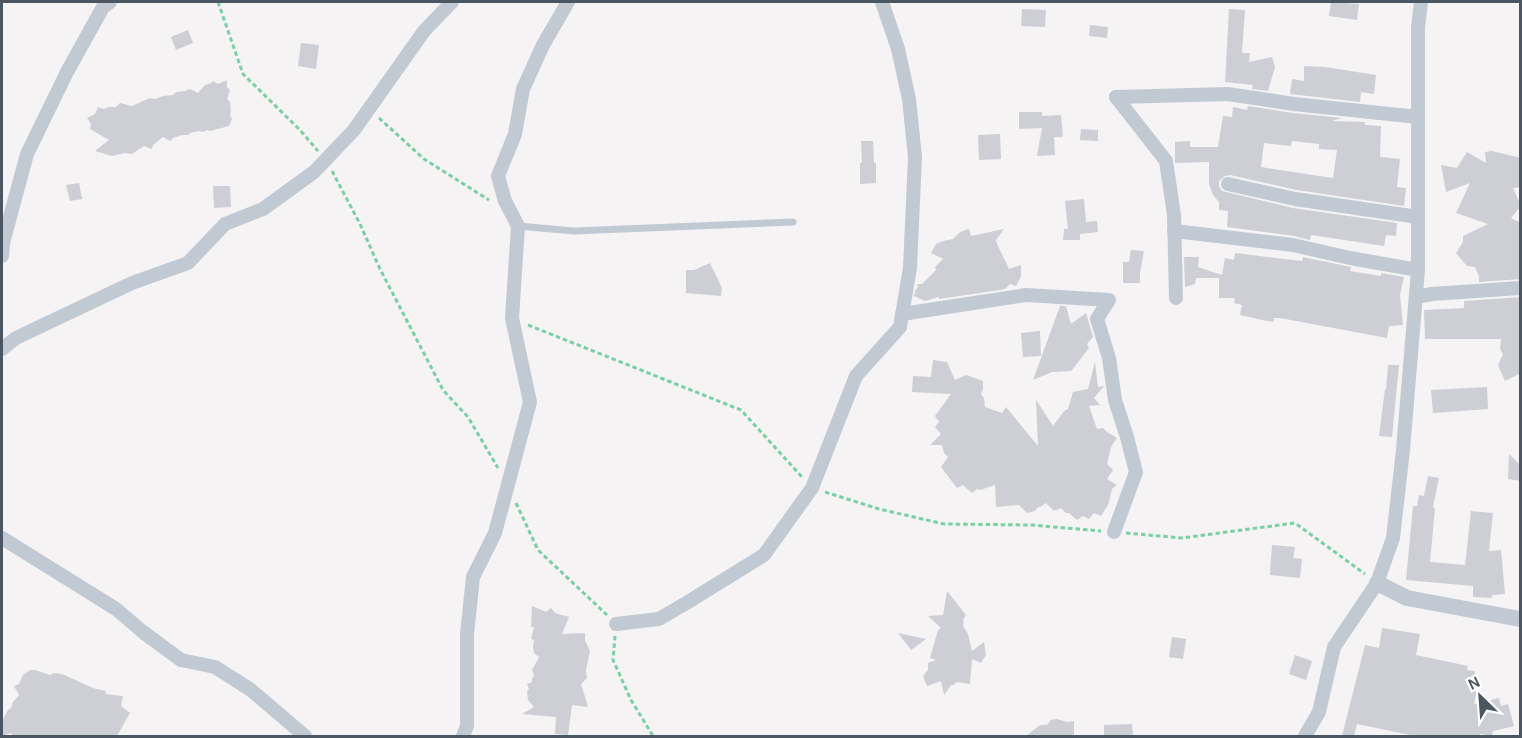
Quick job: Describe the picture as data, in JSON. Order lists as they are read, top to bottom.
{
  "north": "top left"
}
